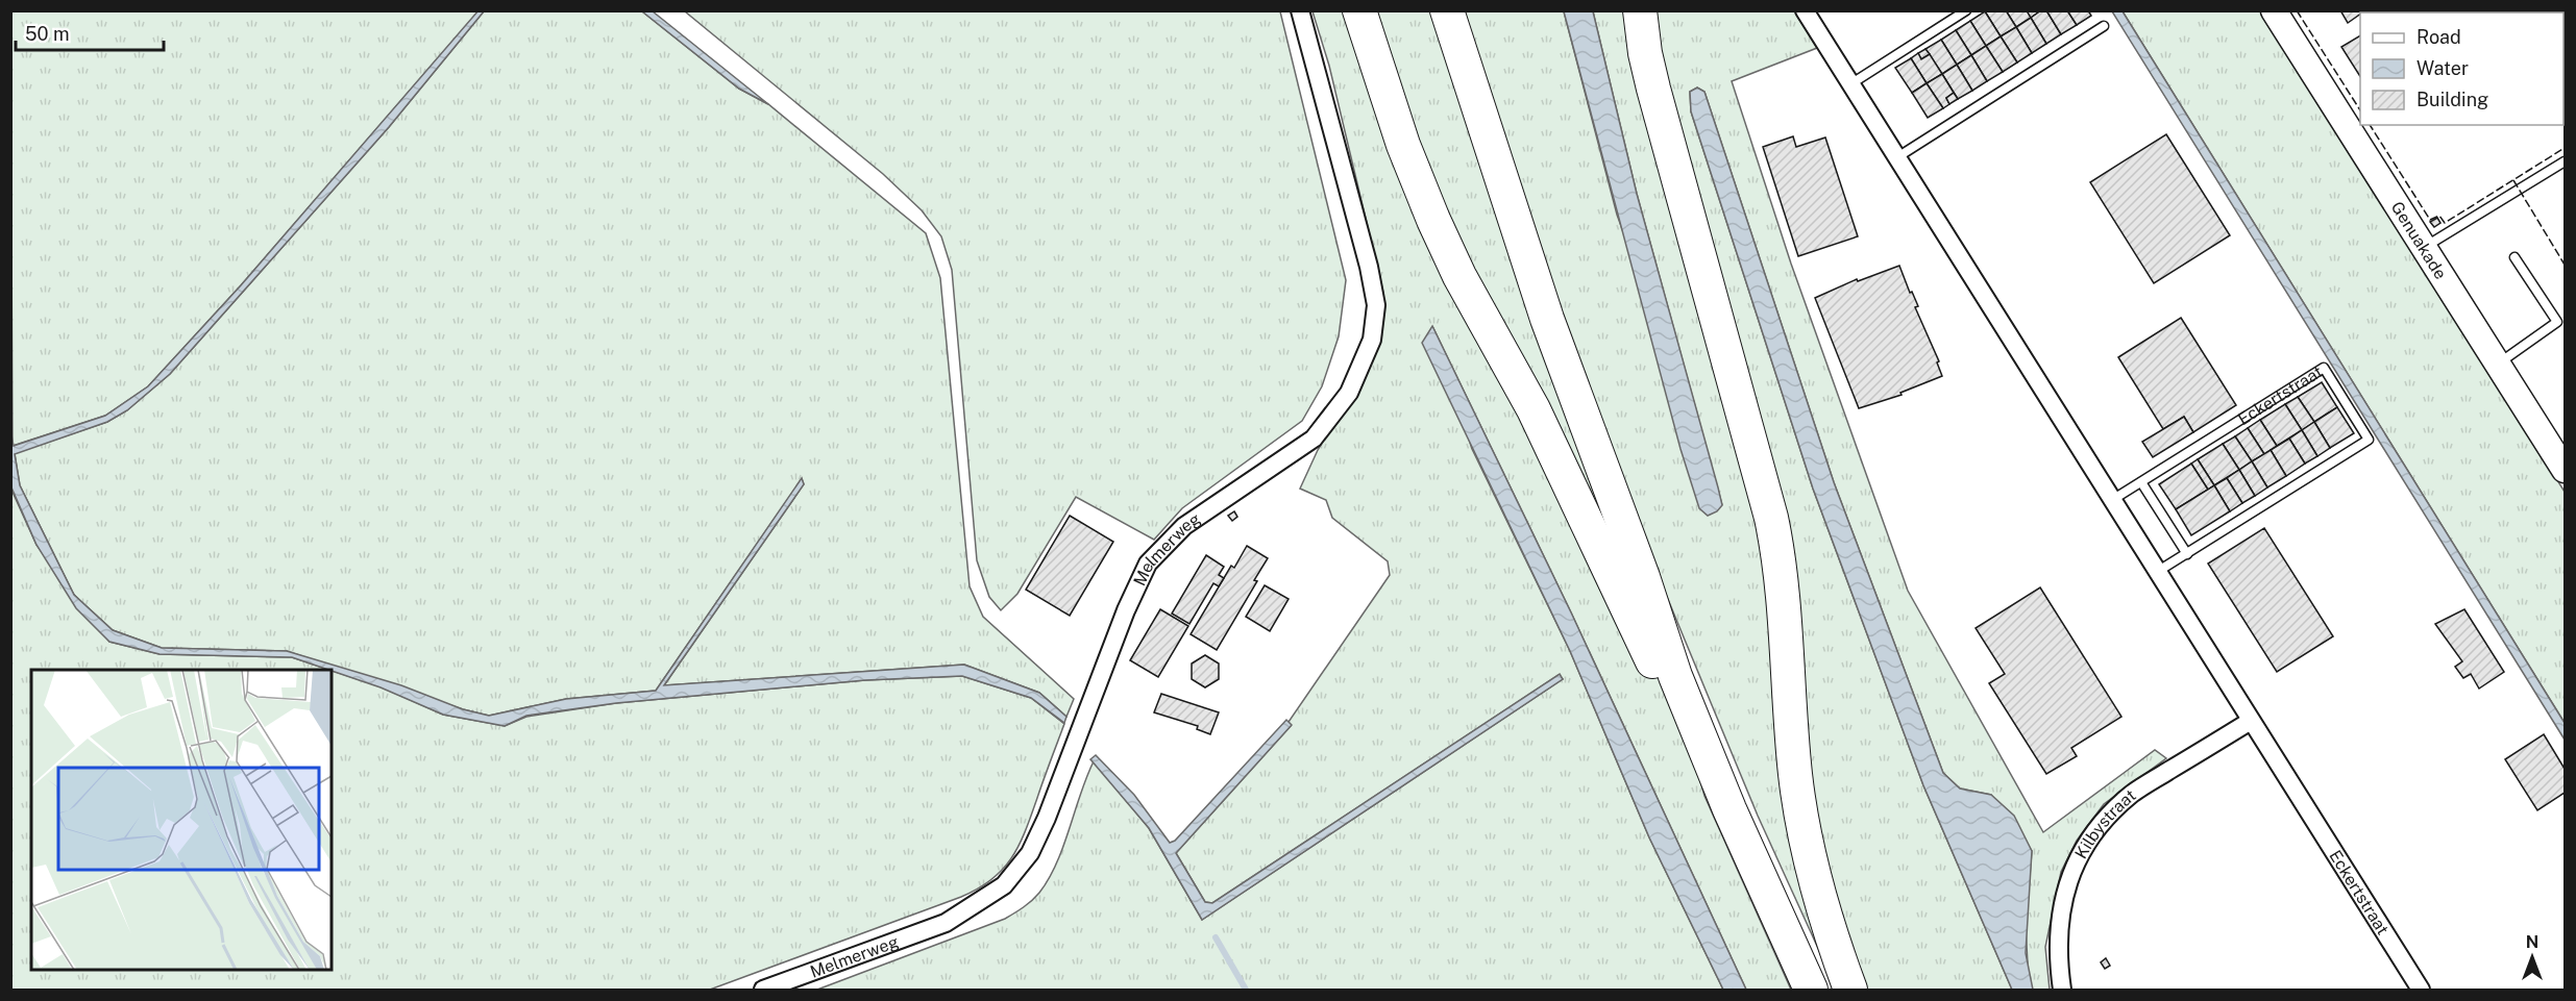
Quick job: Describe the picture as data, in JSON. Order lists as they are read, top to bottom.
{
  "streets": {
    "street": [
      "Genuakade",
      "Eckertstraat",
      "Melmerweg",
      "Kilbystraat"
    ]
  },
  "crossings": [
    ["Eckertstraat", "Kilbystraat"]
  ],
  "legend": ["Road", "Water", "Building"],
  "scale_bar": "50 m",
  "north": "top"
}
